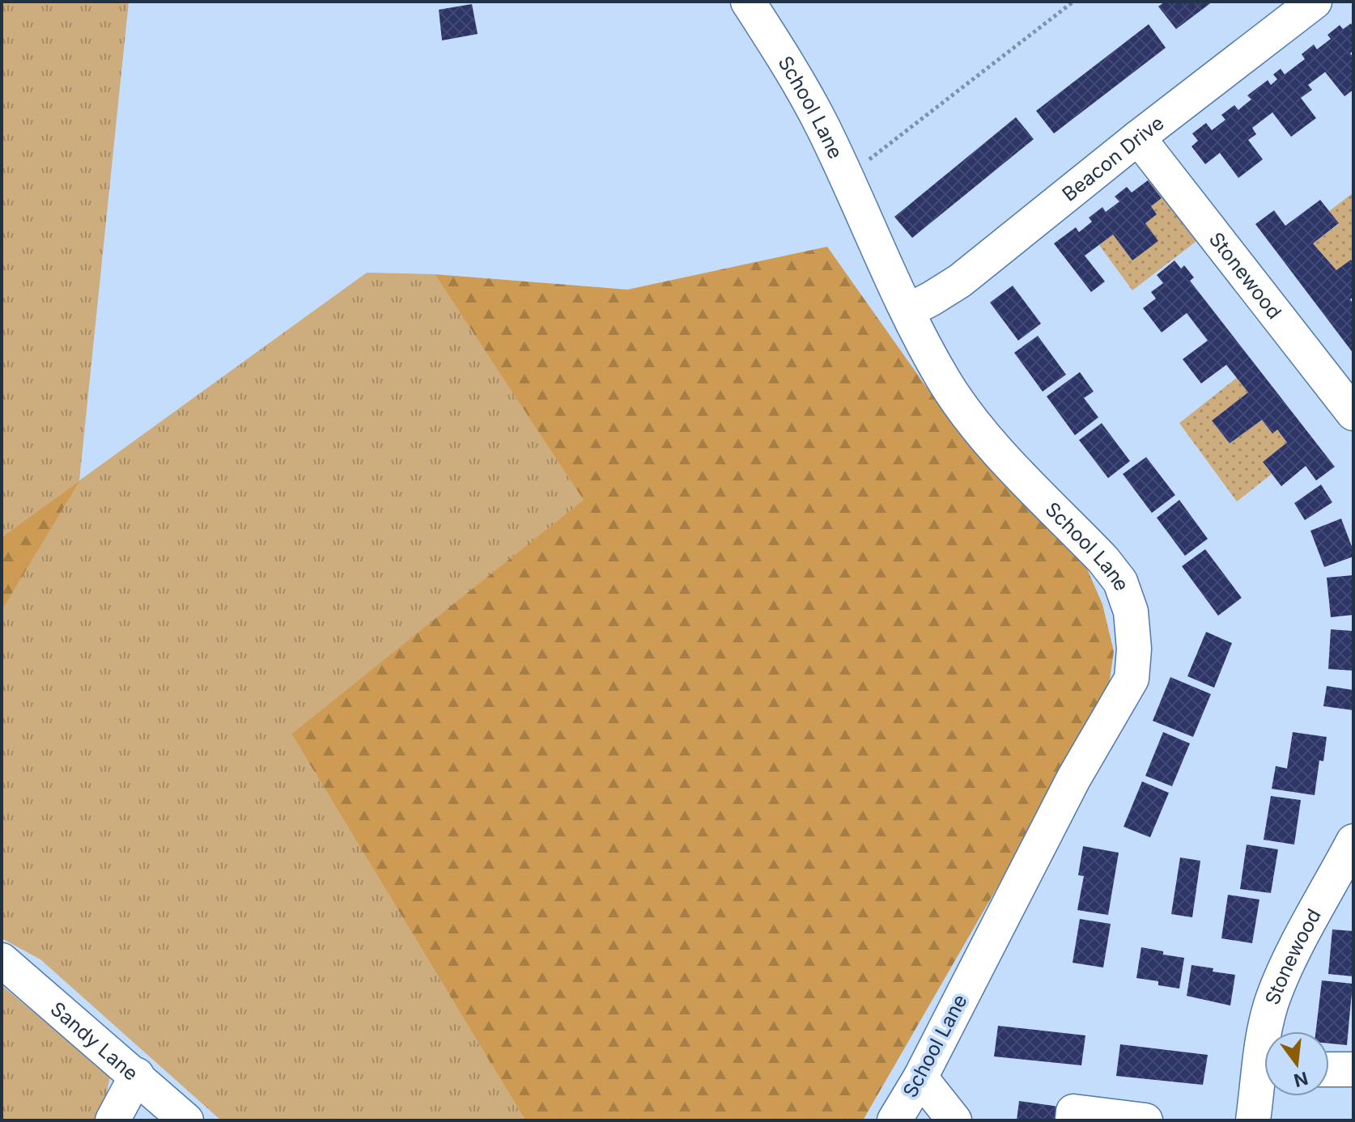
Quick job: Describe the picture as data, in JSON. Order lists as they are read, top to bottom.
{
  "streets": {
    "street": [
      "School Lane",
      "Beacon Drive",
      "Stonewood",
      "Sandy Lane"
    ]
  },
  "crossings": [
    ["School Lane", "Beacon Drive"],
    ["Beacon Drive", "Stonewood"]
  ],
  "north": "bottom"
}
